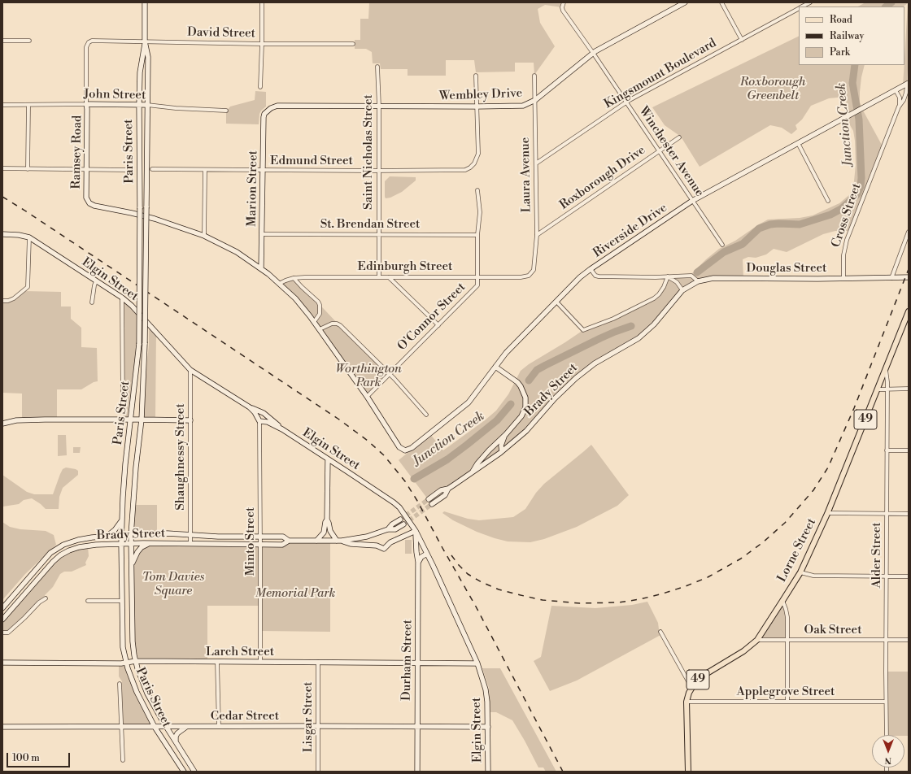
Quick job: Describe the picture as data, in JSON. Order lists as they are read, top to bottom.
{
  "streets": {
    "main road": [
      "John Street",
      "Wembley Drive",
      "Paris Street",
      "Ramsey Road",
      "Marion Street",
      "Riverside Drive",
      "Douglas Street",
      "Elgin Street",
      "Brady Street",
      "49",
      "Lorne Street",
      "Larch Street",
      "Durham Street",
      "Cedar Street"
    ],
    "street": [
      "David Street",
      "Kingsmount Boulevard",
      "Saint Nicholas Street",
      "Winchester Avenue",
      "Edmund Street",
      "Laura Avenue",
      "Roxborough Drive",
      "Cross Street",
      "St. Brendan Street",
      "Edinburgh Street",
      "O'Connor Street",
      "Shaughnessy Street",
      "Minto Street",
      "Alder Street",
      "Oak Street",
      "Applegrove Street",
      "Lisgar Street"
    ]
  },
  "crossings": [
    ["David Street", "Paris Street"],
    ["David Street", "Ramsey Road"],
    ["Kingsmount Boulevard", "Winchester Avenue"],
    ["Kingsmount Boulevard", "Laura Avenue"],
    ["John Street", "Paris Street"],
    ["John Street", "Ramsey Road"],
    ["Wembley Drive", "Saint Nicholas Street"],
    ["Wembley Drive", "Winchester Avenue"],
    ["Wembley Drive", "Edmund Street"],
    ["Wembley Drive", "Laura Avenue"],
    ["Wembley Drive", "Marion Street"],
    ["Paris Street", "Brady Street"],
    ["Paris Street", "Larch Street"],
    ["Paris Street", "Cedar Street"],
    ["Saint Nicholas Street", "Edmund Street"],
    ["Saint Nicholas Street", "St. Brendan Street"],
    ["Saint Nicholas Street", "Edinburgh Street"],
    ["Winchester Avenue", "Roxborough Drive"],
    ["Winchester Avenue", "Riverside Drive"],
    ["Edmund Street", "Marion Street"],
    ["Laura Avenue", "Roxborough Drive"],
    ["Laura Avenue", "Edinburgh Street"],
    ["Marion Street", "St. Brendan Street"],
    ["Cross Street", "Riverside Drive"],
    ["Cross Street", "Douglas Street"],
    ["St. Brendan Street", "O'Connor Street"],
    ["Riverside Drive", "O'Connor Street"],
    ["Edinburgh Street", "O'Connor Street"],
    ["Douglas Street", "Brady Street"],
    ["Elgin Street", "Shaughnessy Street"],
    ["Elgin Street", "Minto Street"],
    ["Elgin Street", "Larch Street"],
    ["Elgin Street", "Durham Street"],
    ["Elgin Street", "Cedar Street"],
    ["Brady Street", "Shaughnessy Street"],
    ["Brady Street", "Minto Street"],
    ["Minto Street", "Larch Street"],
    ["Lorne Street", "Alder Street"],
    ["Lorne Street", "Oak Street"],
    ["Lorne Street", "Applegrove Street"],
    ["Alder Street", "Oak Street"],
    ["Alder Street", "Applegrove Street"],
    ["Larch Street", "Durham Street"],
    ["Larch Street", "Lisgar Street"],
    ["Durham Street", "Cedar Street"],
    ["Cedar Street", "Lisgar Street"]
  ],
  "water": ["Junction Creek"],
  "parks": [
    "Roxborough Greenbelt",
    "Worthington Park",
    "Tom Davies Square",
    "Memorial Park"
  ],
  "legend": ["Road", "Railway", "Park"],
  "scale_bar": "100 m",
  "north": "bottom"
}
